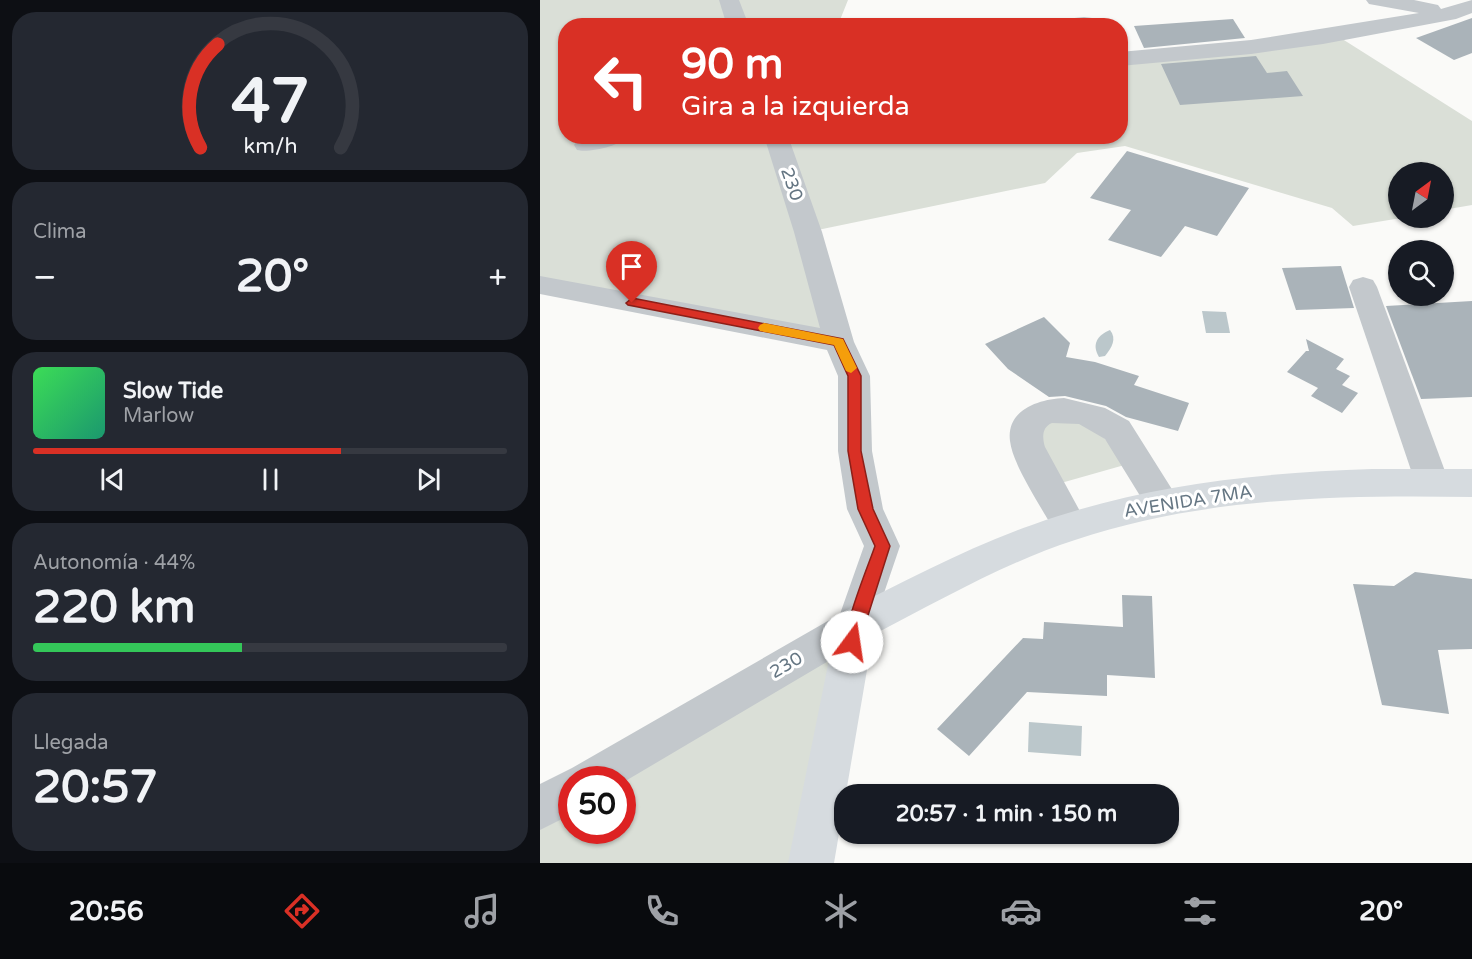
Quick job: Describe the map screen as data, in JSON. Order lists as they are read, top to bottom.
{
  "streets": {
    "main road": ["AVENIDA 7MA"],
    "street": ["230"]
  },
  "crossings": [
    ["230", "AVENIDA 7MA"]
  ],
  "north": "top right",
  "page": {
    "turn": ["90 m", "Gira a la izquierda"],
    "tile": [
      "Clima",
      ["Autonomía · 44%", "220 km"],
      ["Llegada", "20:57"]
    ],
    "heat": ["−", "20°", "+"],
    "song": ["Slow Tide", "Marlow"],
    "limit": "50",
    "trip": "20:57 · 1 min · 150 m",
    "tabs": ["20:56", "20°"],
    "gauge": ["47", "km/h"]
  }
}
